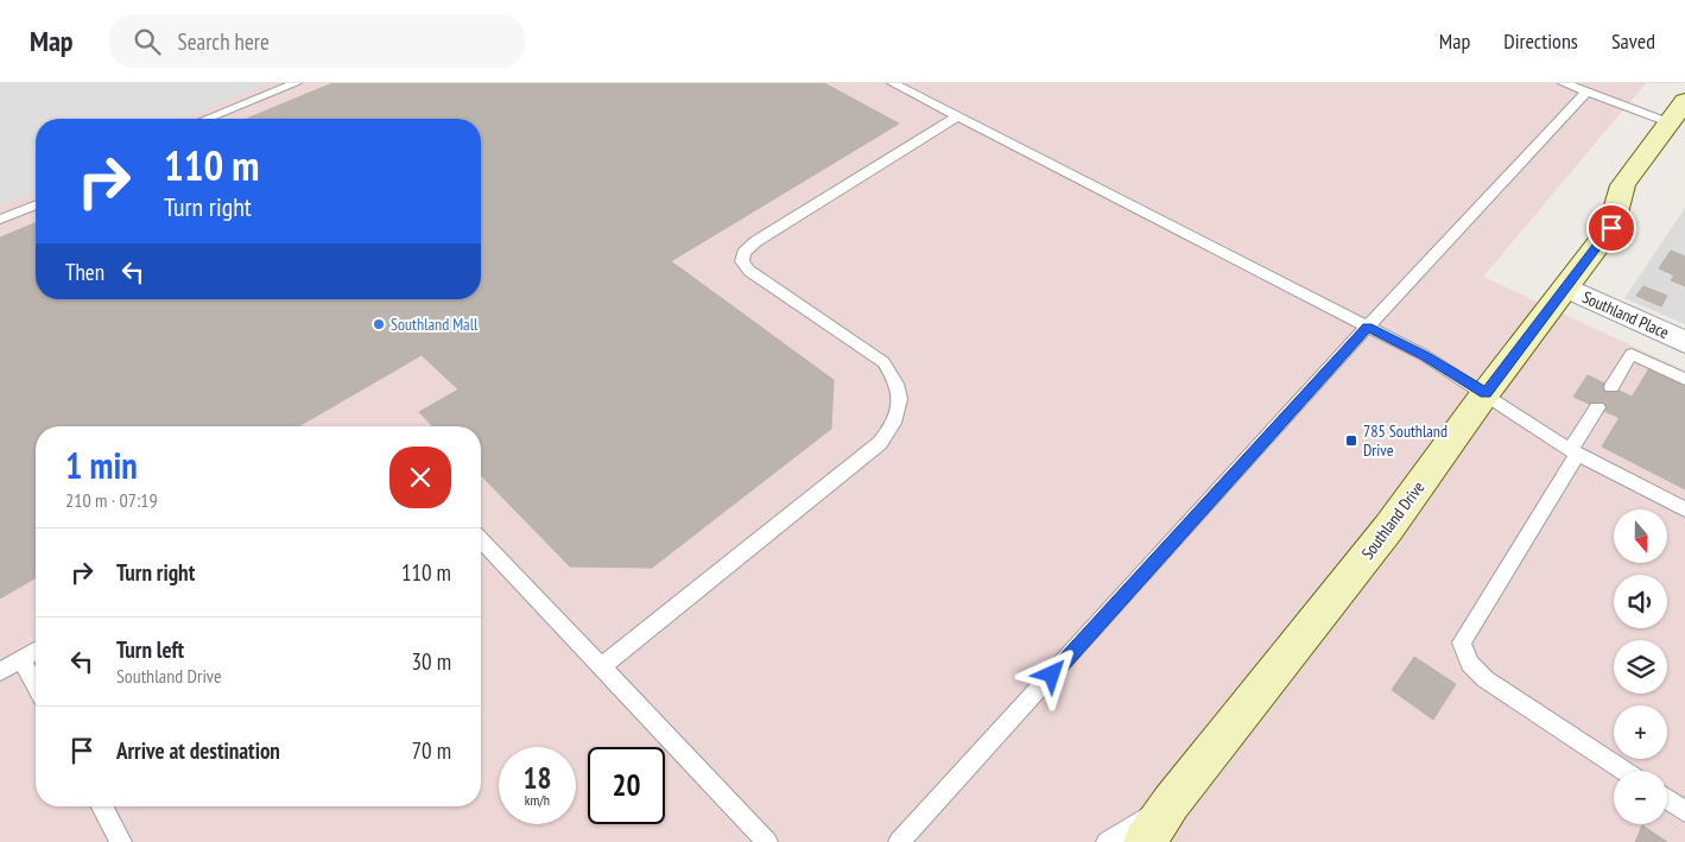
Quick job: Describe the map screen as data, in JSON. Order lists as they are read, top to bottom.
{
  "streets": {
    "main road": ["Southland Drive"],
    "street": ["Southland Place"]
  },
  "crossings": [
    ["Southland Place", "Southland Drive"]
  ],
  "places": {
    "other": ["Southland Mall"],
    "transit": ["785 Southland Drive"]
  },
  "north": "bottom",
  "page": {
    "header": "Map",
    "search": "Search here",
    "nav": ["Map", "Directions", "Saved"],
    "turn": ["110 m", "Turn right"],
    "then": "Then",
    "heading": ["1 min", "210 m · 07:19"],
    "map_buttons": ["+", "−"],
    "list": [
      {
        "name": "Turn right",
        "value": "110 m"
      },
      {
        "name": "Turn left",
        "note": "Southland Drive",
        "value": "30 m"
      },
      {
        "name": "Arrive at destination",
        "value": "70 m"
      }
    ],
    "speed": "18 km/h",
    "limit": "20"
  }
}
